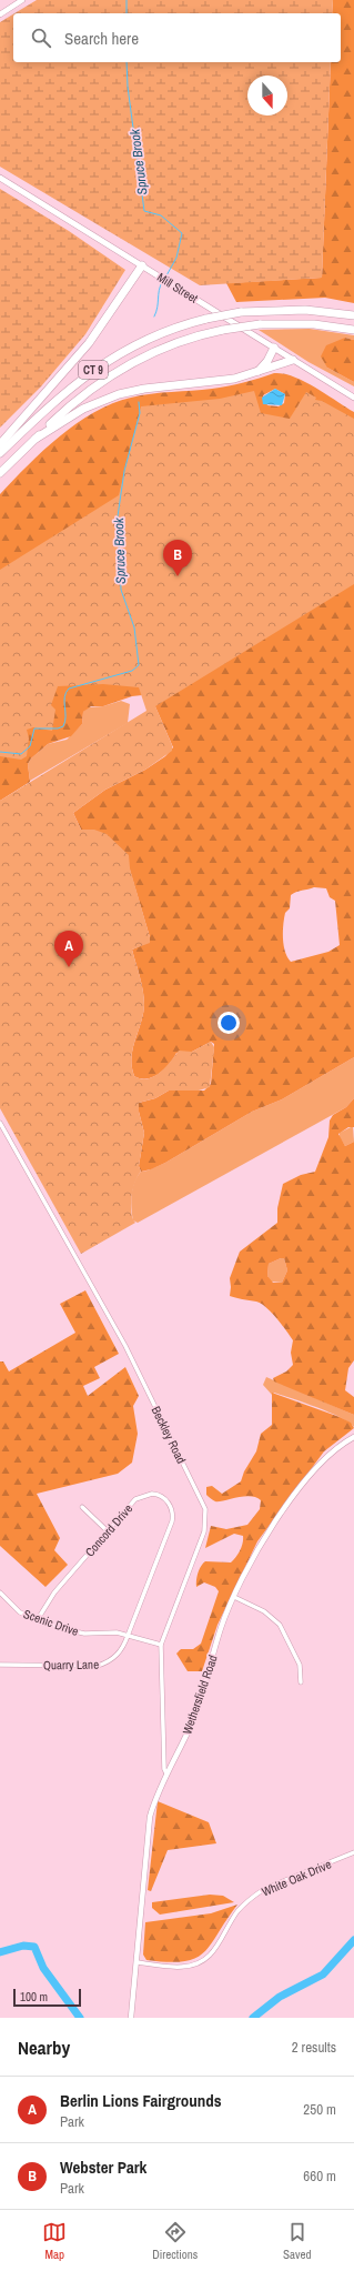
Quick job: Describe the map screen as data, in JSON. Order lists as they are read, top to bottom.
{
  "streets": {
    "highway": ["CT 9"],
    "main road": ["Mill Street"],
    "street": [
      "Beckley Road",
      "Concord Drive",
      "Scenic Drive",
      "Quarry Lane",
      "Wethersfield Road",
      "White Oak Drive"
    ]
  },
  "crossings": [
    ["Beckley Road", "Scenic Drive"],
    ["Beckley Road", "Wethersfield Road"],
    ["Concord Drive", "Scenic Drive"],
    ["Concord Drive", "Quarry Lane"],
    ["Scenic Drive", "Quarry Lane"],
    ["Wethersfield Road", "White Oak Drive"]
  ],
  "water": ["Spruce Brook"],
  "scale_bar": "100 m",
  "north": "bottom",
  "page": {
    "search": "Search here",
    "pins": ["B", "A"],
    "scale": "100 m",
    "heading": ["Nearby", "2 results"],
    "list": [
      {
        "mark": "A",
        "name": "Berlin Lions Fairgrounds",
        "note": "Park",
        "value": "250 m"
      },
      {
        "mark": "B",
        "name": "Webster Park",
        "note": "Park",
        "value": "660 m"
      }
    ],
    "nav": ["Map", "Directions", "Saved"]
  }
}
